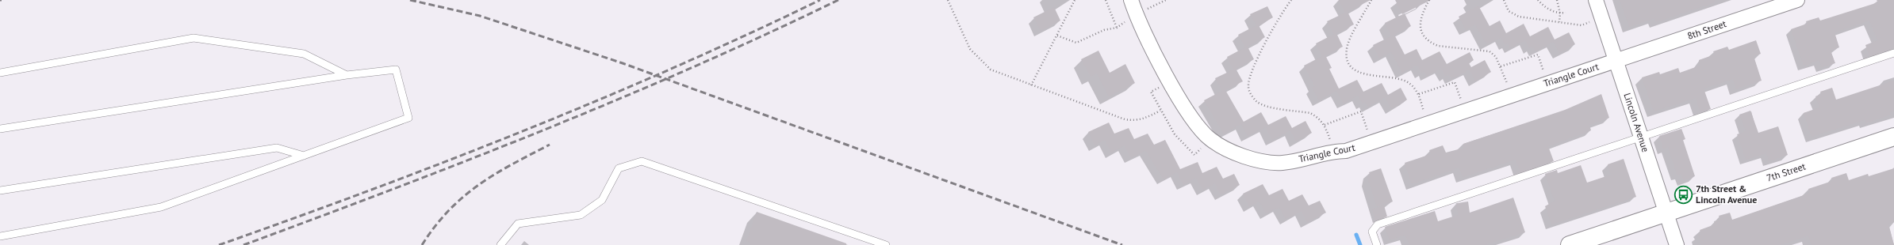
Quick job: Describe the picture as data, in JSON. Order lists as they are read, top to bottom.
{
  "streets": {
    "street": [
      "8th Street",
      "Triangle Court",
      "Lincoln Avenue",
      "7th Street"
    ]
  },
  "crossings": [
    ["8th Street", "Triangle Court"],
    ["8th Street", "Lincoln Avenue"],
    ["Triangle Court", "Lincoln Avenue"],
    ["Lincoln Avenue", "7th Street"]
  ],
  "places": {
    "bus stop": ["7th Street & Lincoln Avenue"]
  }
}
